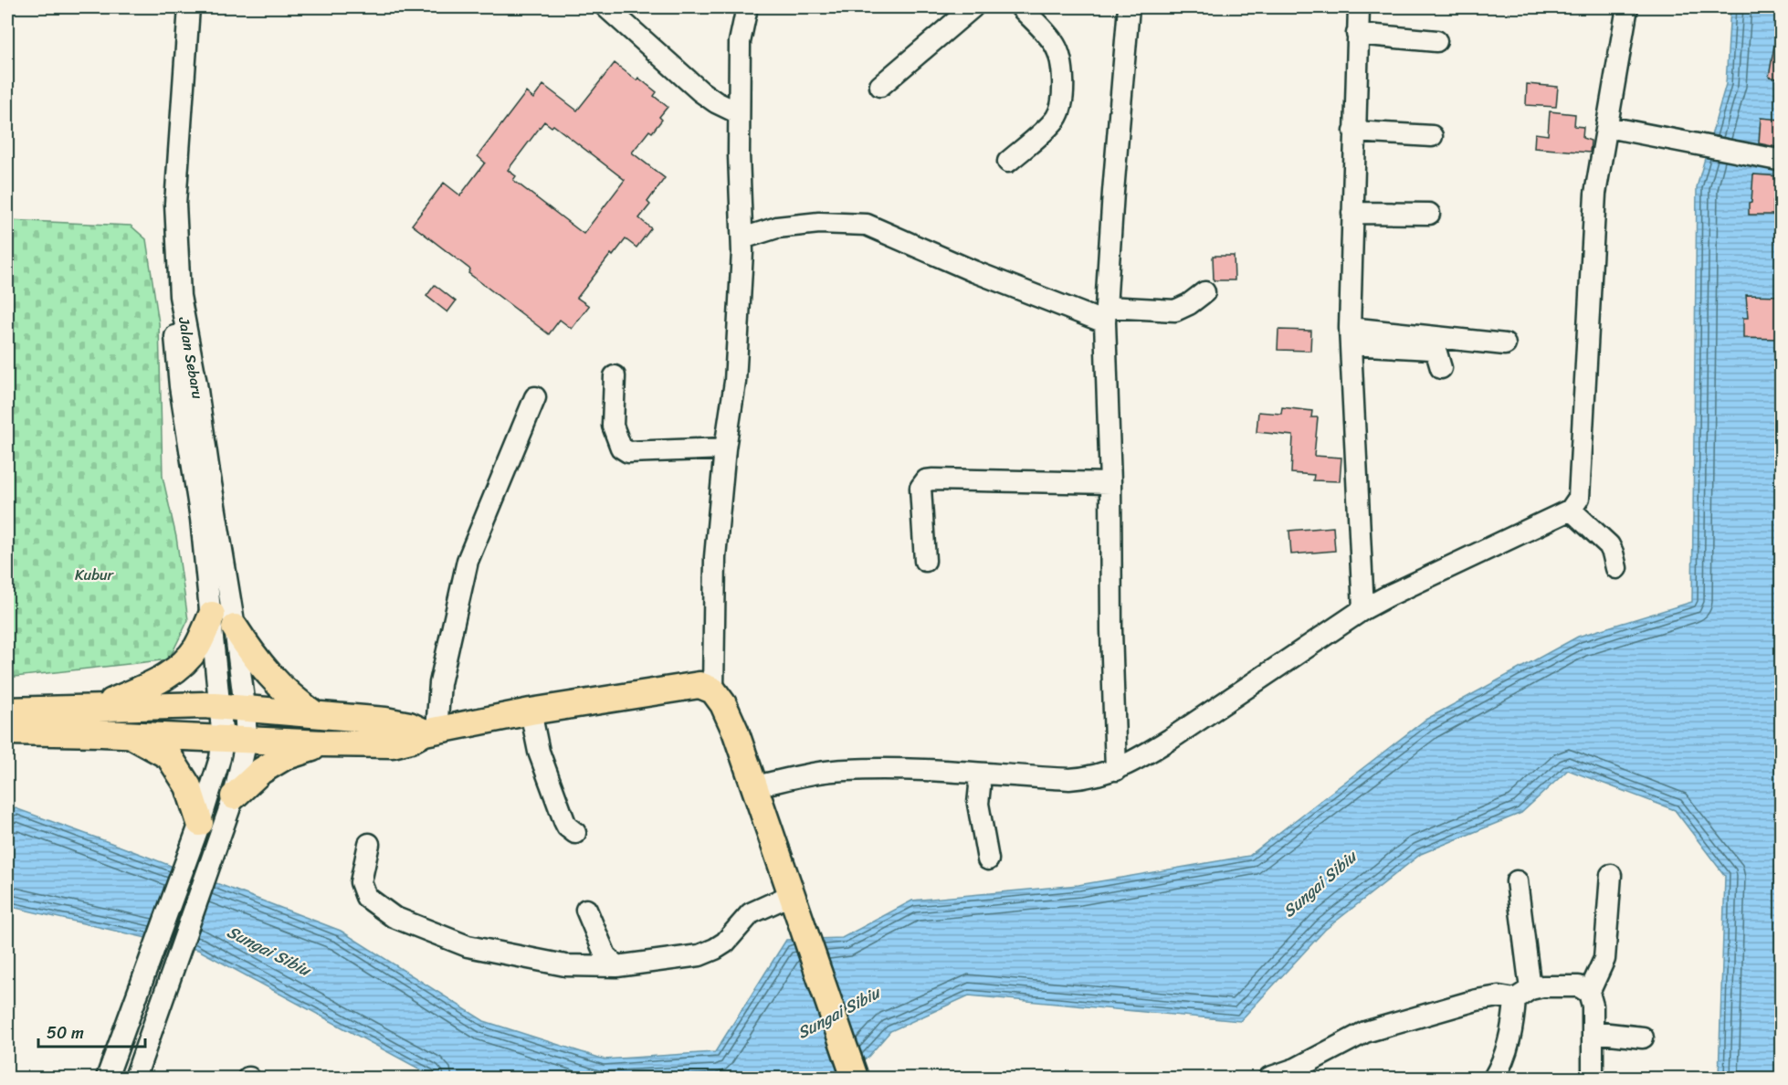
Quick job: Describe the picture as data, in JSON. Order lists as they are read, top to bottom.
{
  "streets": {
    "street": ["Jalan Sebaru"]
  },
  "water": ["Sungai Sibiu"],
  "parks": ["Kubur"],
  "scale_bar": "50 m"
}
